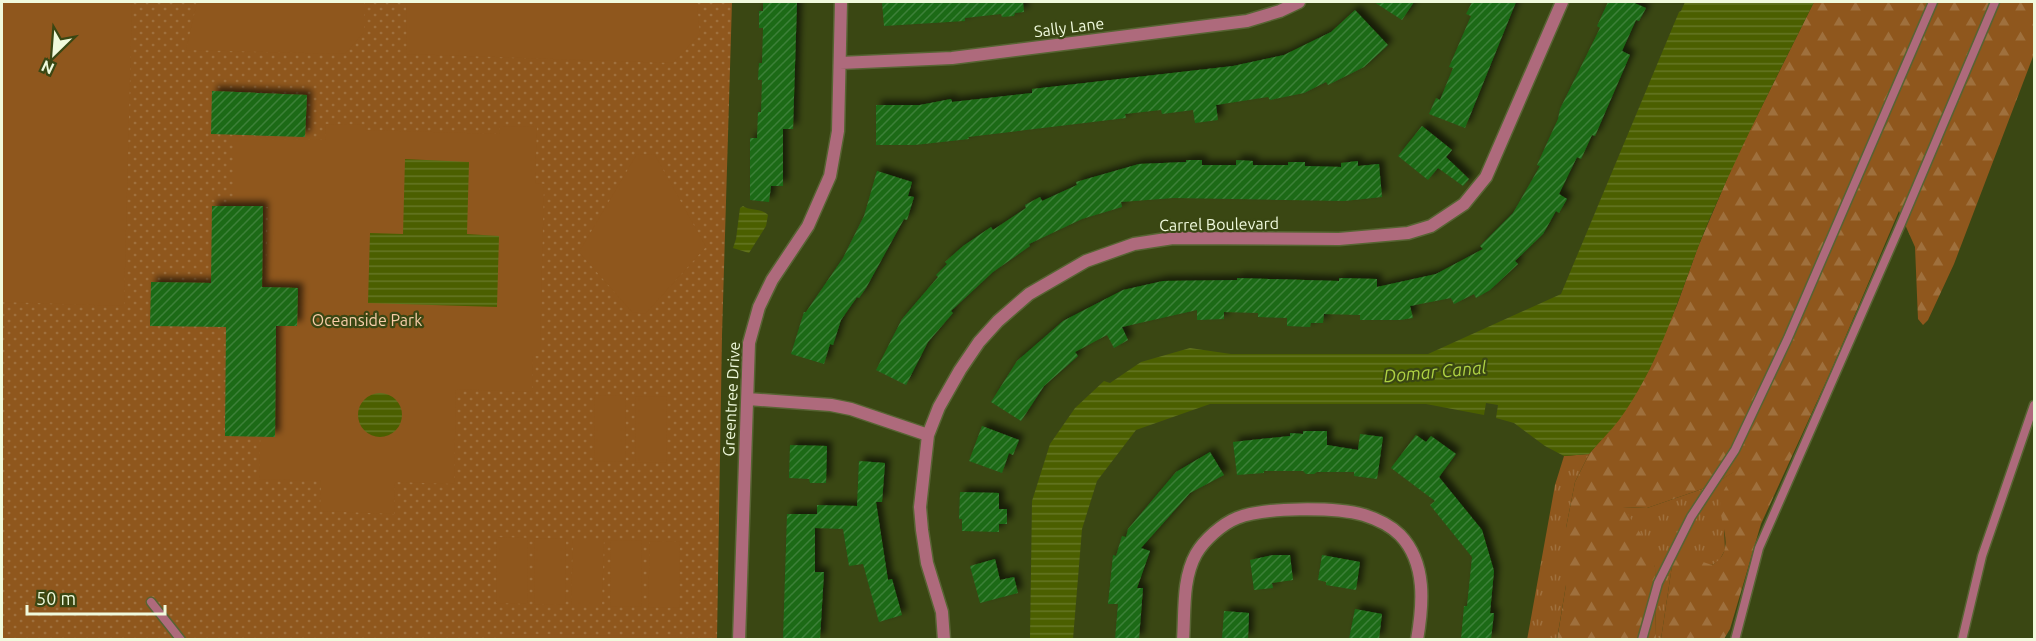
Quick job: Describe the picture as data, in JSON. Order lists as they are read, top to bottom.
{
  "streets": {
    "street": ["Sally Lane", "Carrel Boulevard", "Greentree Drive"]
  },
  "crossings": [
    ["Sally Lane", "Greentree Drive"]
  ],
  "water": ["Domar Canal"],
  "parks": ["Oceanside Park"],
  "scale_bar": "50 m",
  "north": "bottom left"
}
